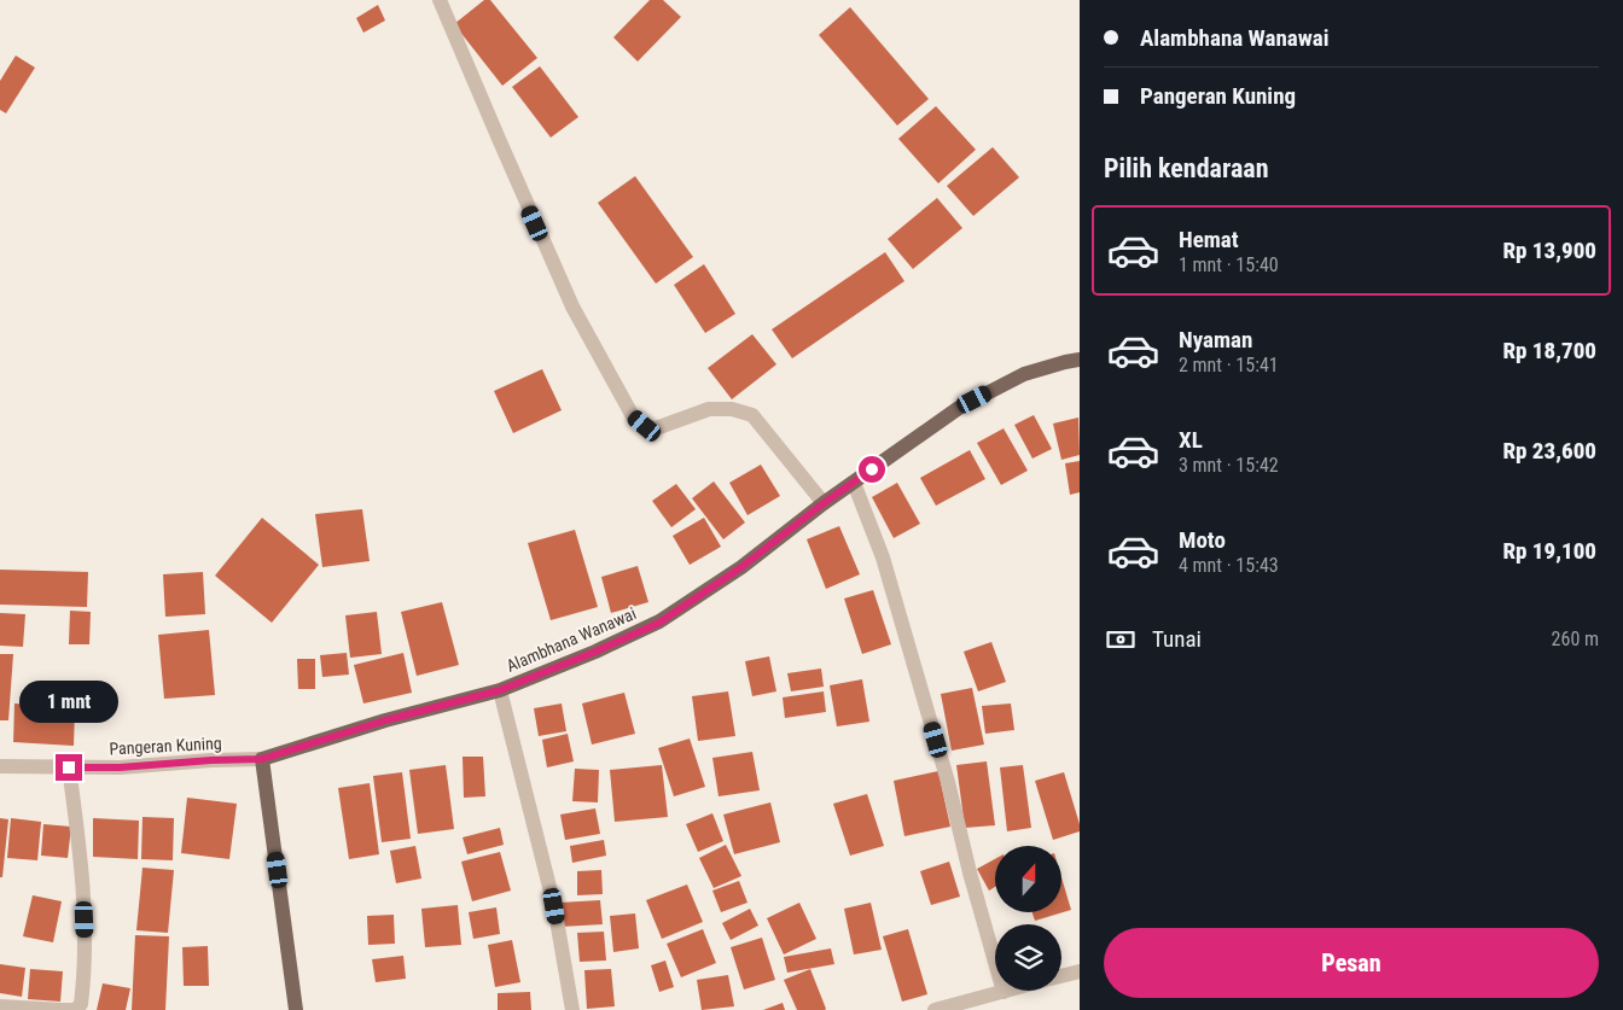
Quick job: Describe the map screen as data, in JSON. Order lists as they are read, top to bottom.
{
  "streets": {
    "main road": ["Alambhana Wanawai"],
    "street": ["Pangeran Kuning"]
  },
  "crossings": [
    ["Alambhana Wanawai", "Pangeran Kuning"]
  ],
  "north": "top",
  "page": {
    "banner": ["Alambhana Wanawai", "Pangeran Kuning"],
    "heading": "Pilih kendaraan",
    "list": [
      {
        "name": "Hemat",
        "note": "1 mnt · 15:40",
        "value": "Rp 13,900"
      },
      {
        "name": "Nyaman",
        "note": "2 mnt · 15:41",
        "value": "Rp 18,700"
      },
      {
        "name": "XL",
        "note": "3 mnt · 15:42",
        "value": "Rp 23,600"
      },
      {
        "name": "Moto",
        "note": "4 mnt · 15:43",
        "value": "Rp 19,100"
      }
    ],
    "pay": ["Tunai", "260 m"],
    "bubble": "1 mnt",
    "buttons": "Pesan"
  }
}
